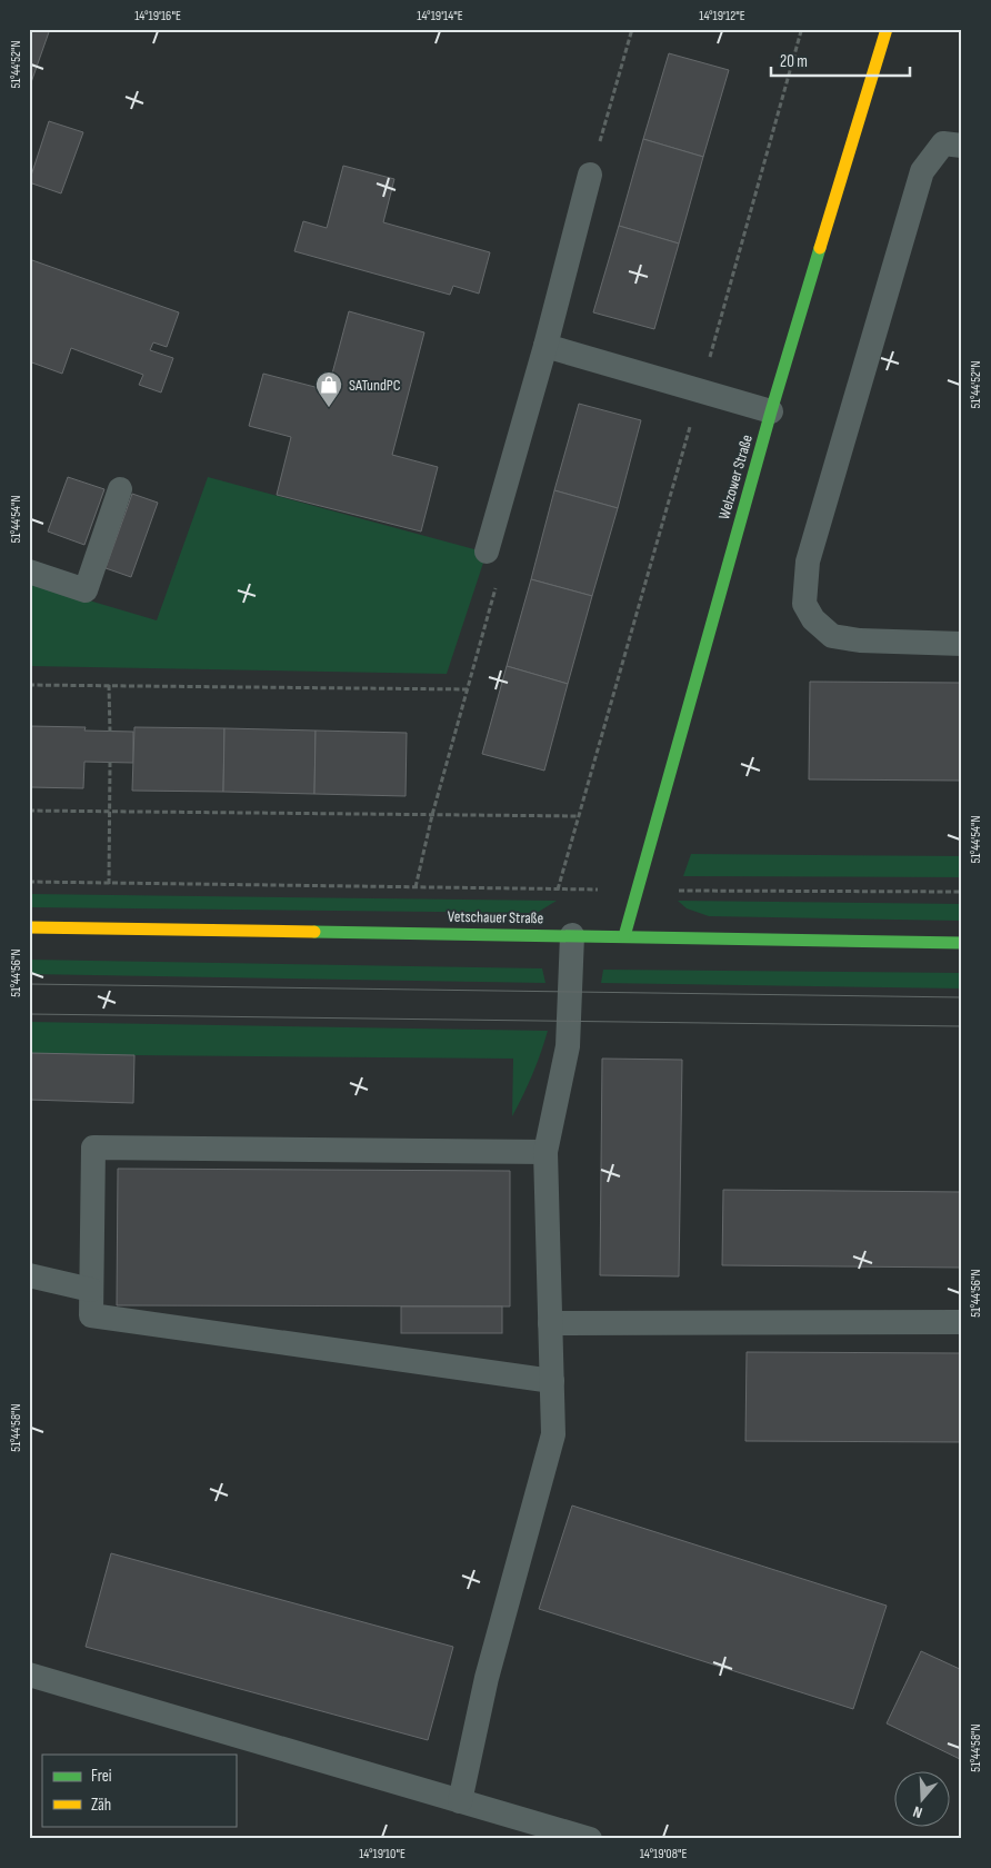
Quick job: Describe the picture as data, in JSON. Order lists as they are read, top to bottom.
{
  "streets": {
    "street": ["Welzower Straße", "Vetschauer Straße"]
  },
  "crossings": [
    ["Welzower Straße", "Vetschauer Straße"]
  ],
  "places": {
    "shop": ["SATundPC"]
  },
  "legend": ["Frei", "Zäh"],
  "scale_bar": "20 m",
  "north": "bottom",
  "coordinates": [
    "14°19'16\"E",
    "14°19'14\"E",
    "14°19'12\"E",
    "51°44'52\"N",
    "51°44'54\"N",
    "51°44'56\"N",
    "51°44'58\"N",
    "14°19'10\"E",
    "14°19'08\"E"
  ]
}
